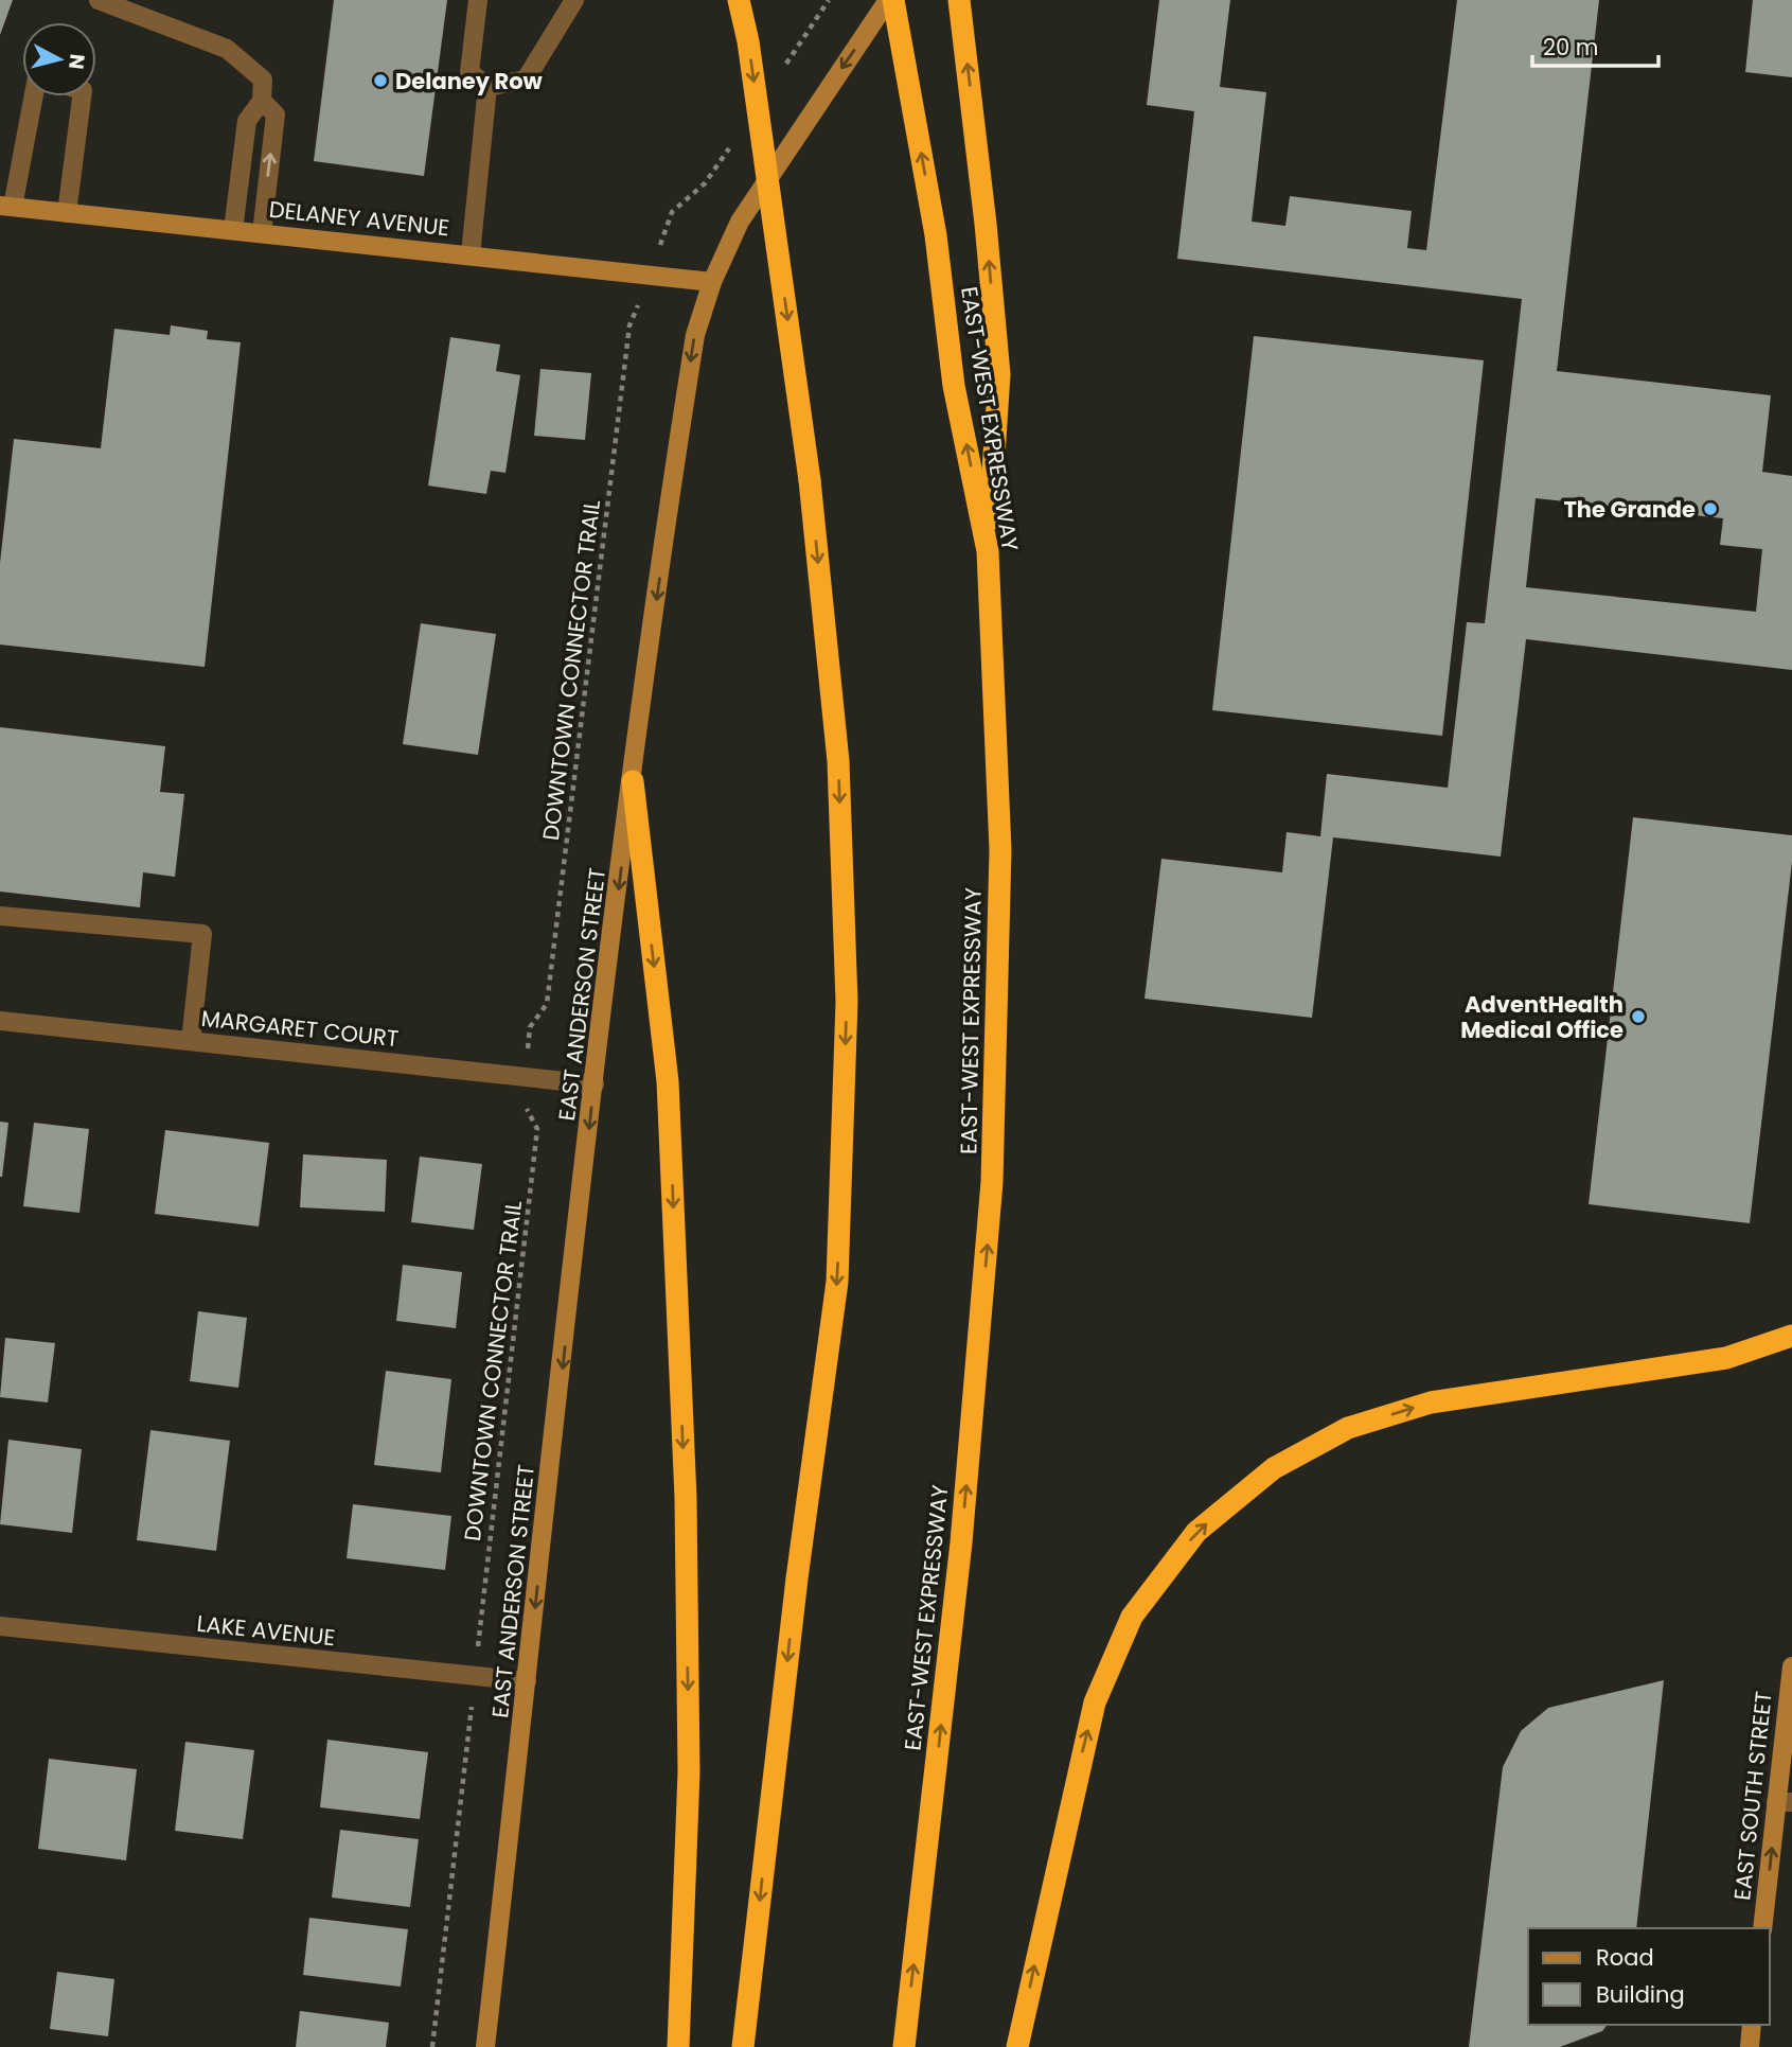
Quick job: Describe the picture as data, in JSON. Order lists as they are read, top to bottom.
{
  "streets": {
    "highway": ["EAST-WEST EXPRESSWAY"],
    "main road": ["DELANEY AVENUE", "EAST ANDERSON STREET", "EAST SOUTH STREET"],
    "street": ["MARGARET COURT", "LAKE AVENUE"],
    "path": ["DOWNTOWN CONNECTOR TRAIL"]
  },
  "crossings": [
    ["DELANEY AVENUE", "EAST ANDERSON STREET"],
    ["EAST-WEST EXPRESSWAY", "EAST ANDERSON STREET"],
    ["EAST ANDERSON STREET", "MARGARET COURT"],
    ["EAST ANDERSON STREET", "LAKE AVENUE"]
  ],
  "one_way": ["EAST ANDERSON STREET", "EAST SOUTH STREET"],
  "places": ["Delaney Row", "The Grande", "AdventHealth Medical Office"],
  "legend": ["Road", "Building"],
  "scale_bar": "20 m",
  "north": "right"
}
